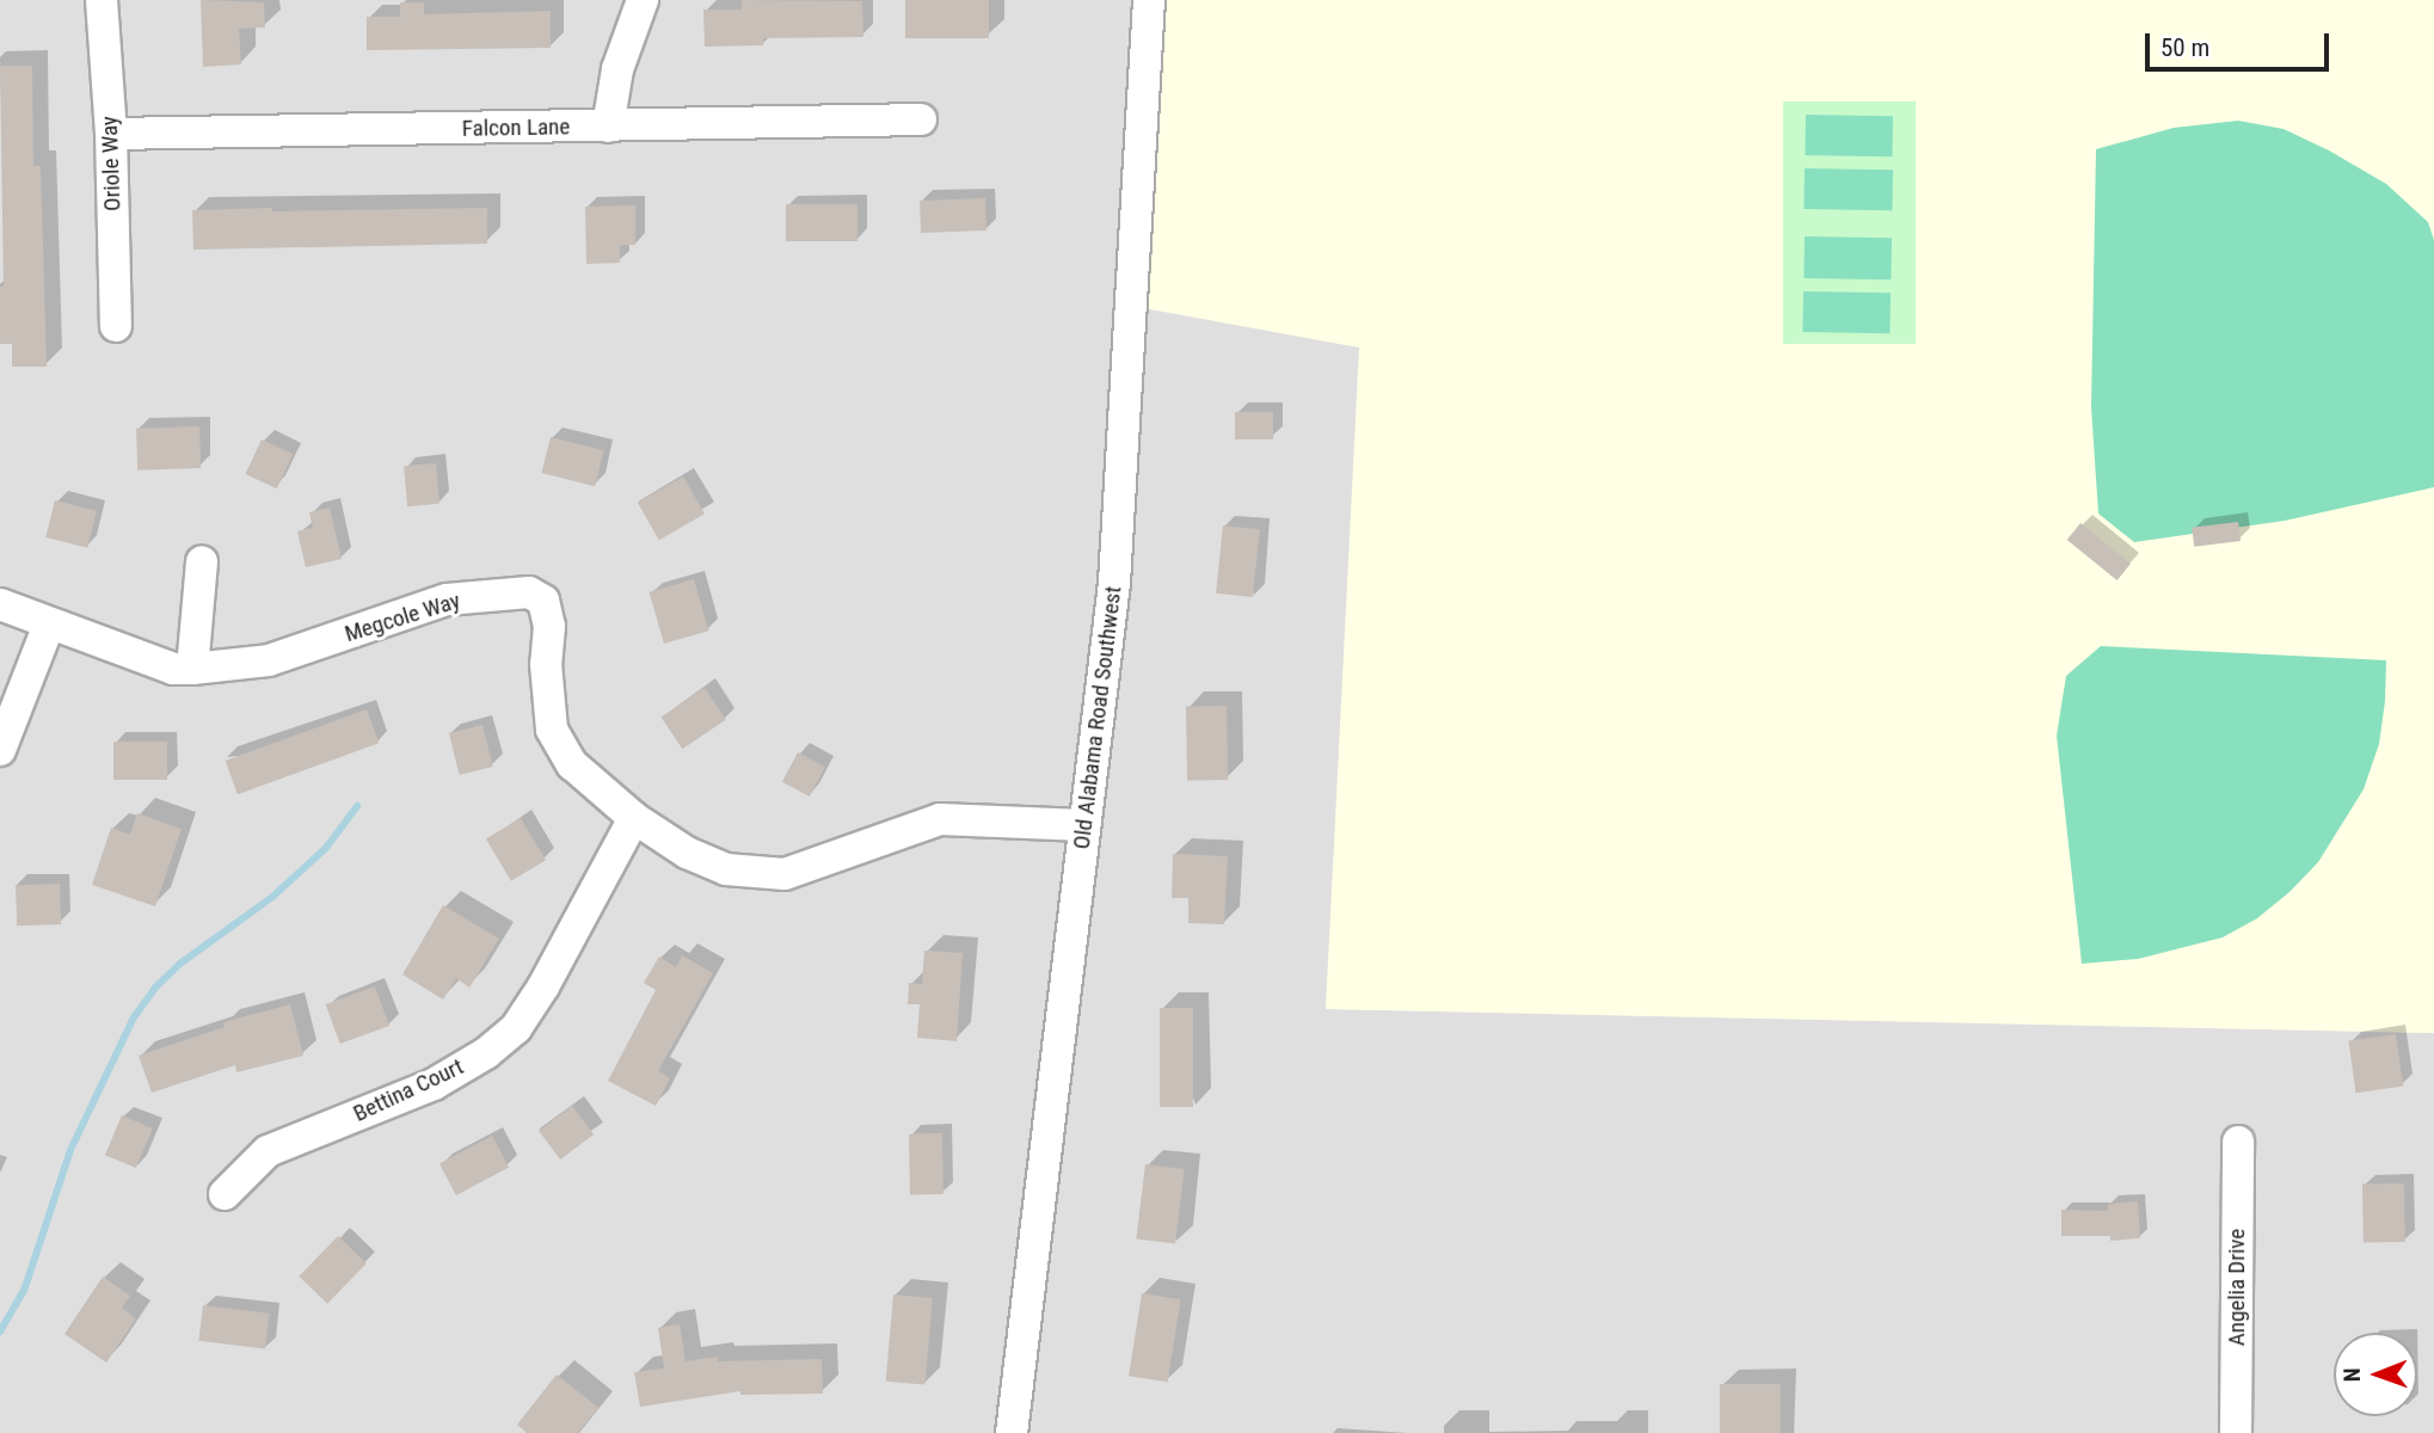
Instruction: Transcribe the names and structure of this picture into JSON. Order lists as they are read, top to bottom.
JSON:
{
  "streets": {
    "street": [
      "Falcon Lane",
      "Oriole Way",
      "Megcole Way",
      "Old Alabama Road Southwest",
      "Bettina Court",
      "Angelia Drive"
    ]
  },
  "crossings": [
    ["Falcon Lane", "Oriole Way"],
    ["Megcole Way", "Old Alabama Road Southwest"],
    ["Megcole Way", "Bettina Court"]
  ],
  "scale_bar": "50 m",
  "north": "left"
}
